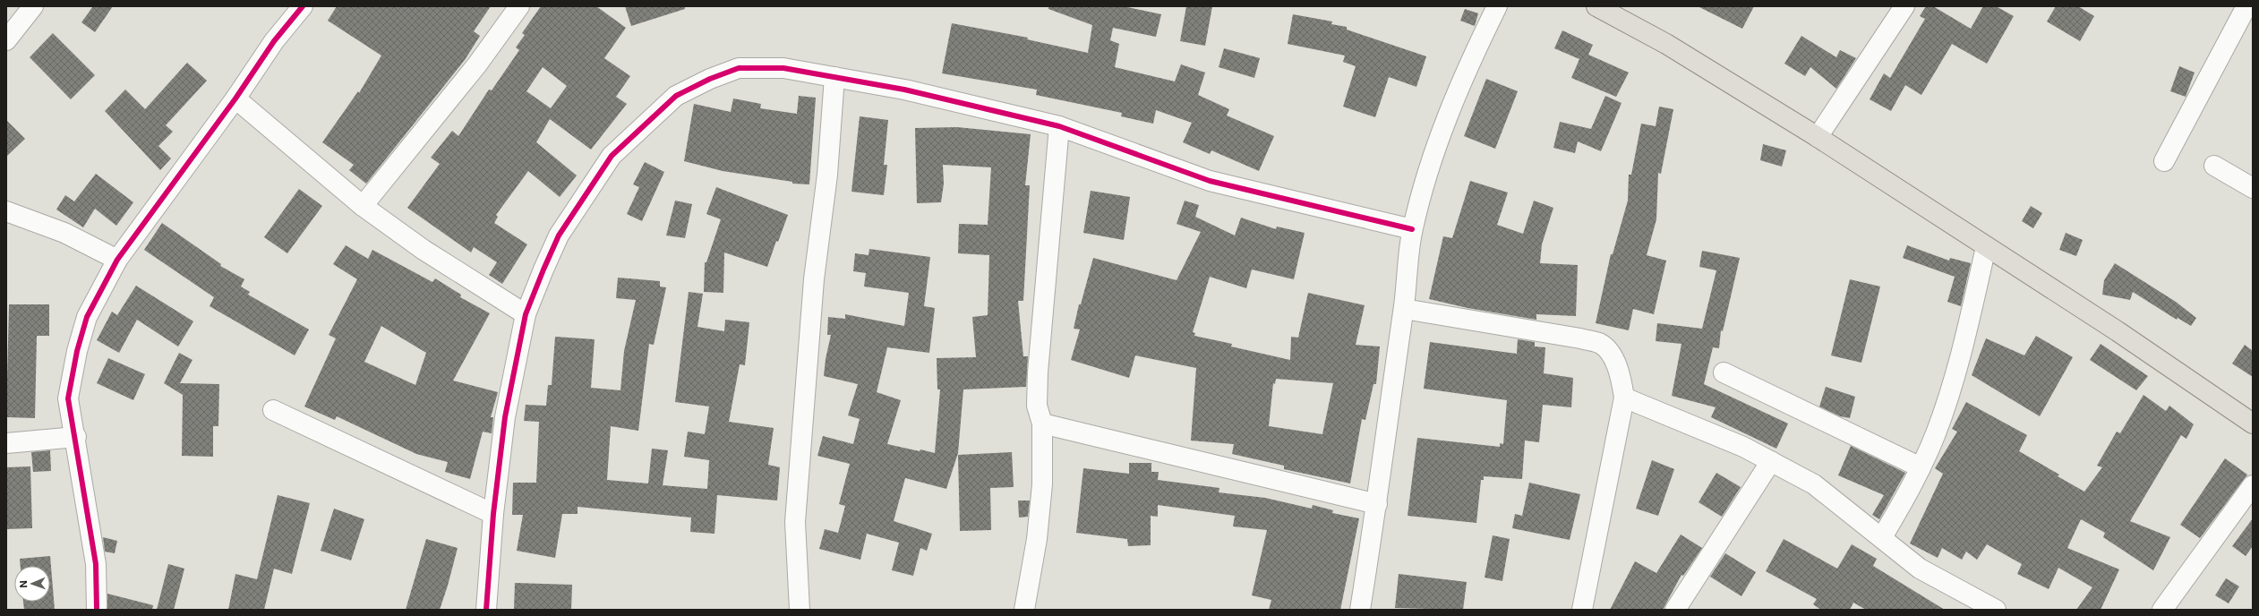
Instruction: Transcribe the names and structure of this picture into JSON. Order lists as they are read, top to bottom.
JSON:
{
  "north": "left"
}
